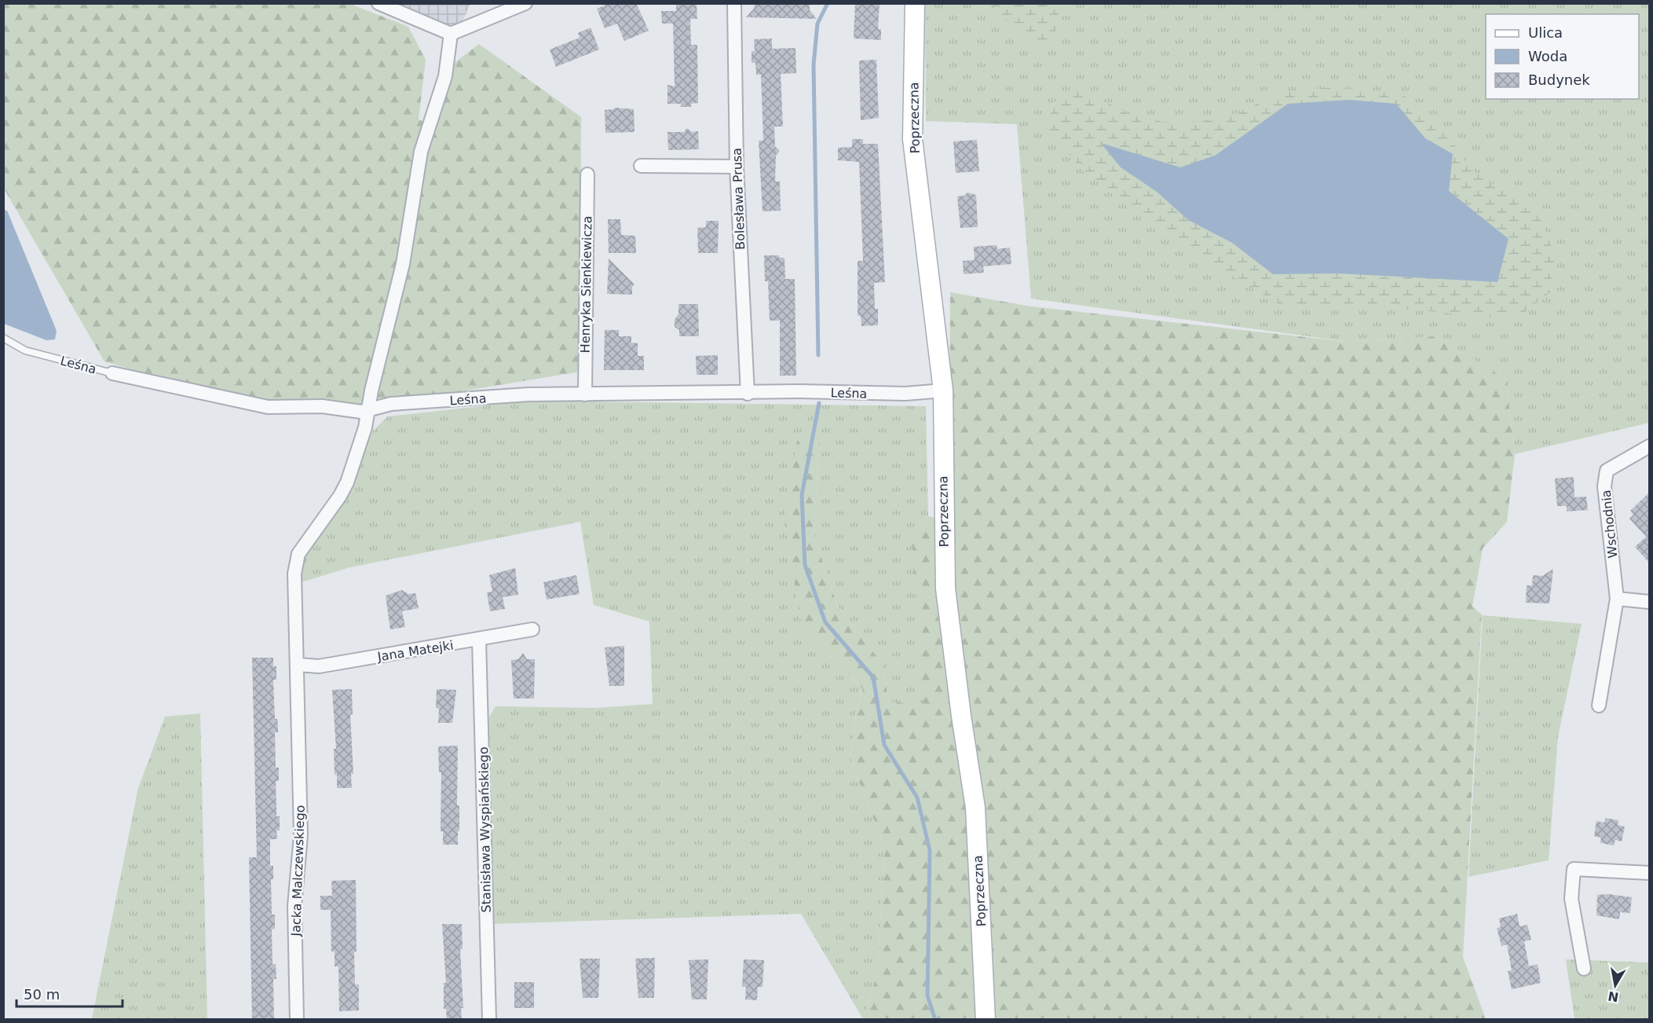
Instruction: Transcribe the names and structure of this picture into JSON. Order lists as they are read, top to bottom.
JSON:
{
  "streets": {
    "street": [
      "Poprzeczna",
      "Bolesława Prusa",
      "Henryka Sienkiewicza",
      "Leśna",
      "Wschodnia",
      "Jana Matejki",
      "Stanisława Wyspiańskiego",
      "Jacka Malczewskiego"
    ]
  },
  "crossings": [
    ["Poprzeczna", "Leśna"],
    ["Bolesława Prusa", "Leśna"],
    ["Henryka Sienkiewicza", "Leśna"],
    ["Leśna", "Jacka Malczewskiego"],
    ["Jana Matejki", "Stanisława Wyspiańskiego"],
    ["Jana Matejki", "Jacka Malczewskiego"]
  ],
  "legend": ["Ulica", "Woda", "Budynek"],
  "scale_bar": "50 m",
  "north": "bottom"
}
